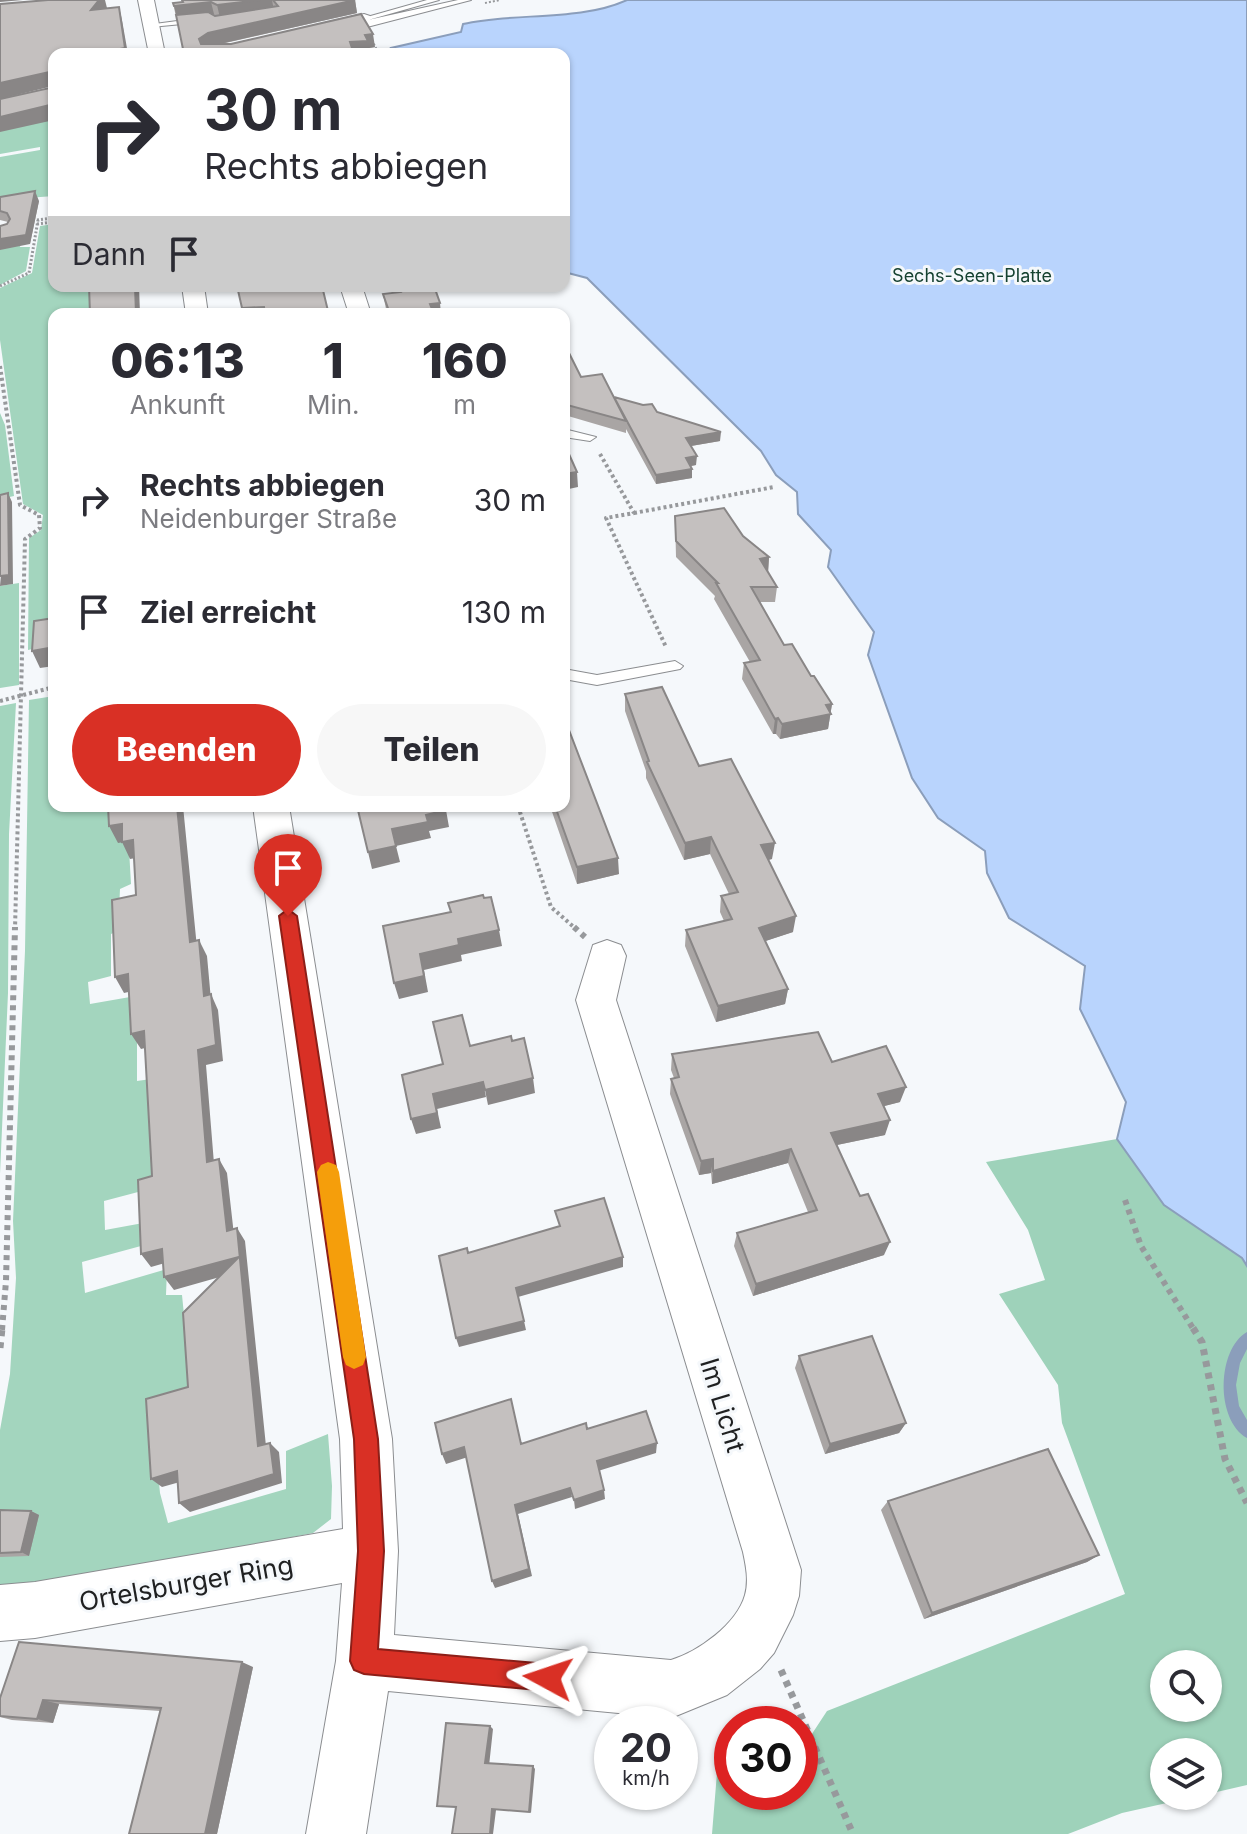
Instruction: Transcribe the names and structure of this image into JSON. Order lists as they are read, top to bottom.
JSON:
{
  "streets": {
    "street": ["Im Licht", "Ortelsburger Ring"]
  },
  "parks": ["Sechs-Seen-Platte"],
  "page": {
    "turn": ["30 m", "Rechts abbiegen"],
    "then": "Dann",
    "eta": [
      "06:13",
      "Ankunft",
      "1",
      "Min.",
      "160",
      "m"
    ],
    "list": [
      {
        "name": "Rechts abbiegen",
        "note": "Neidenburger Straße",
        "value": "30 m"
      },
      {
        "name": "Ziel erreicht",
        "value": "130 m"
      }
    ],
    "buttons": ["Beenden", "Teilen"],
    "speed": "20 km/h",
    "limit": "30"
  }
}
